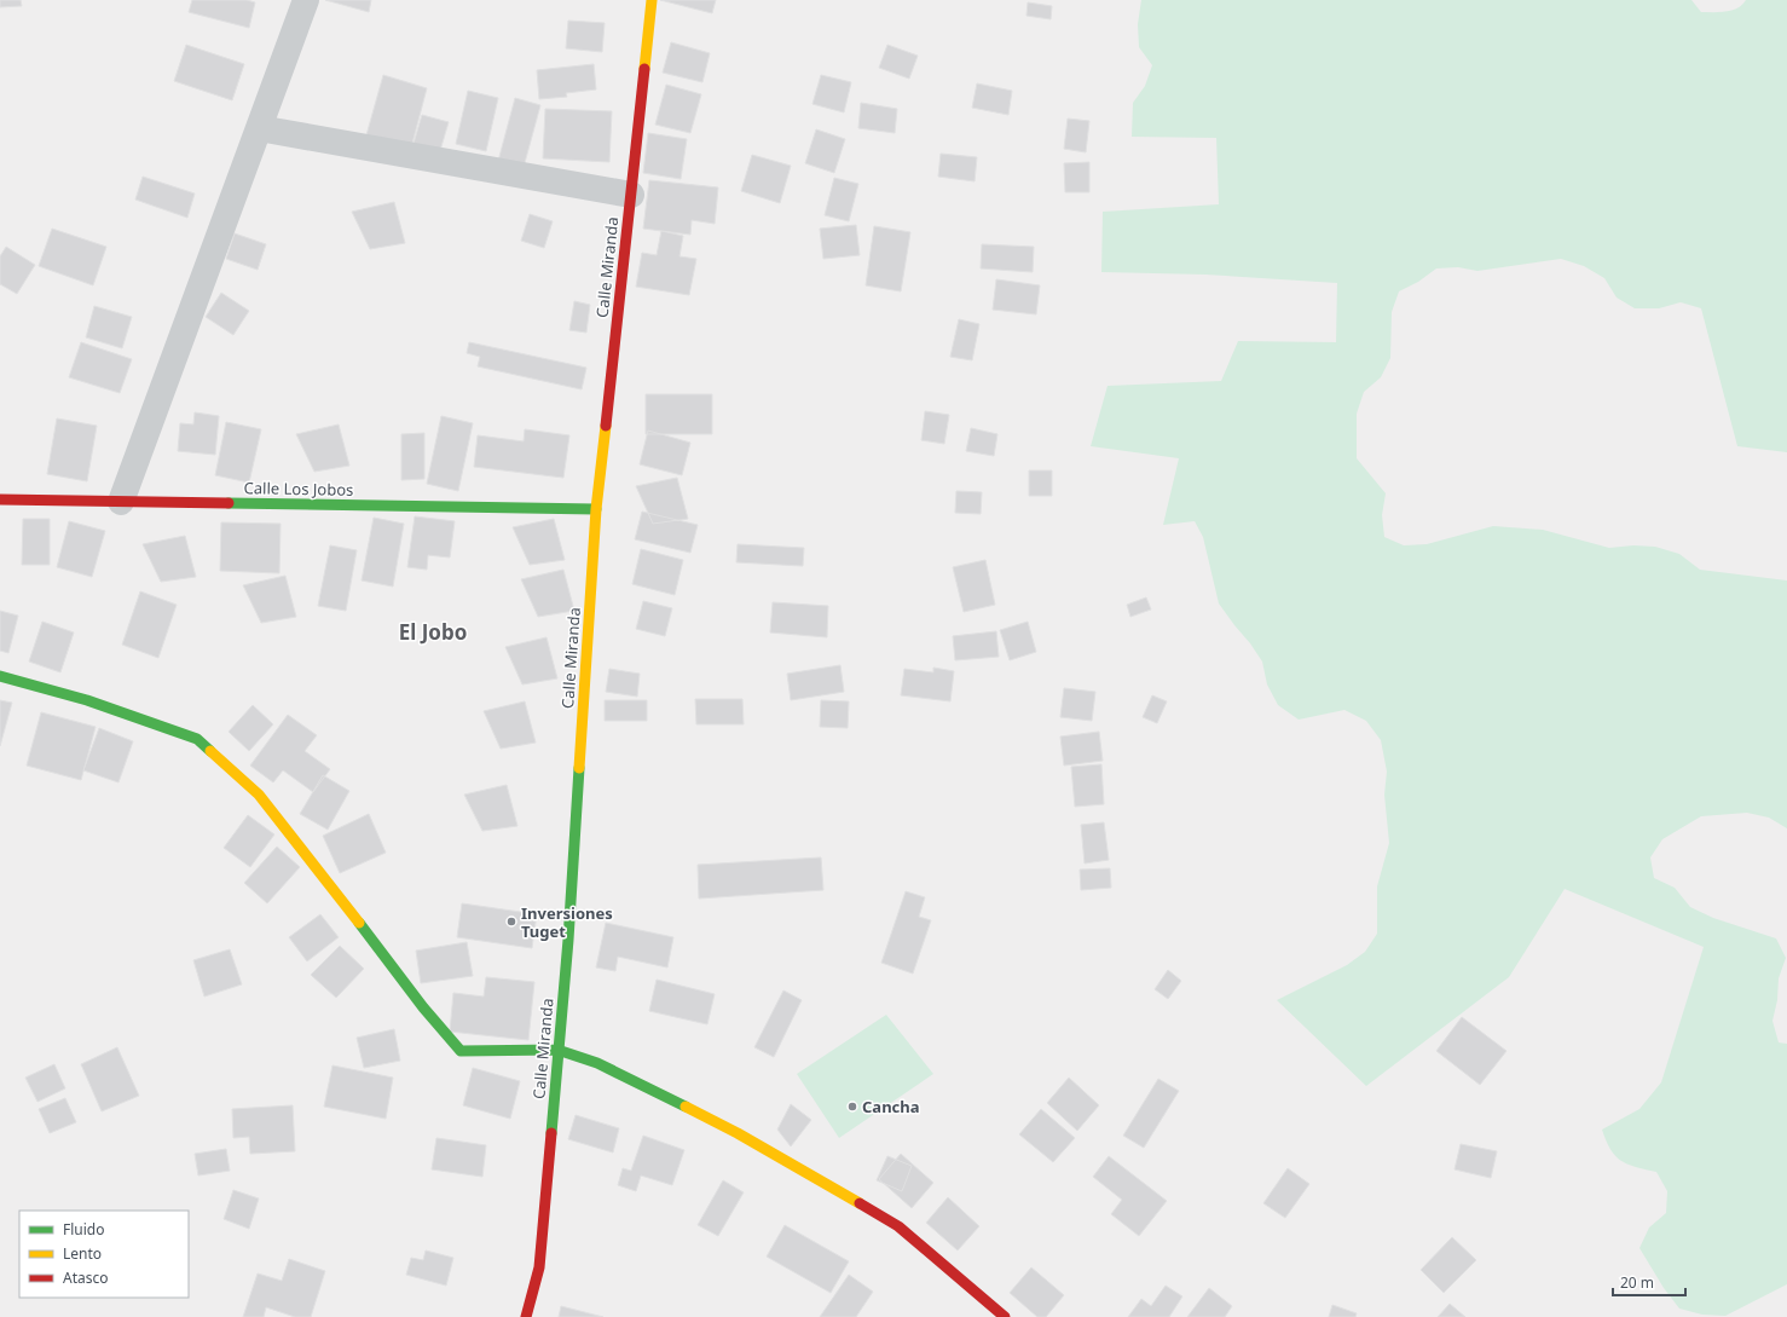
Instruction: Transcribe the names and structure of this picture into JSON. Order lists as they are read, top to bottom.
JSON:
{
  "streets": {
    "street": ["Calle Miranda", "Calle Los Jobos"]
  },
  "crossings": [
    ["Calle Miranda", "Calle Los Jobos"]
  ],
  "districts": ["El Jobo"],
  "places": ["Inversiones Tuget", "Cancha"],
  "legend": ["Fluido", "Lento", "Atasco"],
  "scale_bar": "20 m"
}
